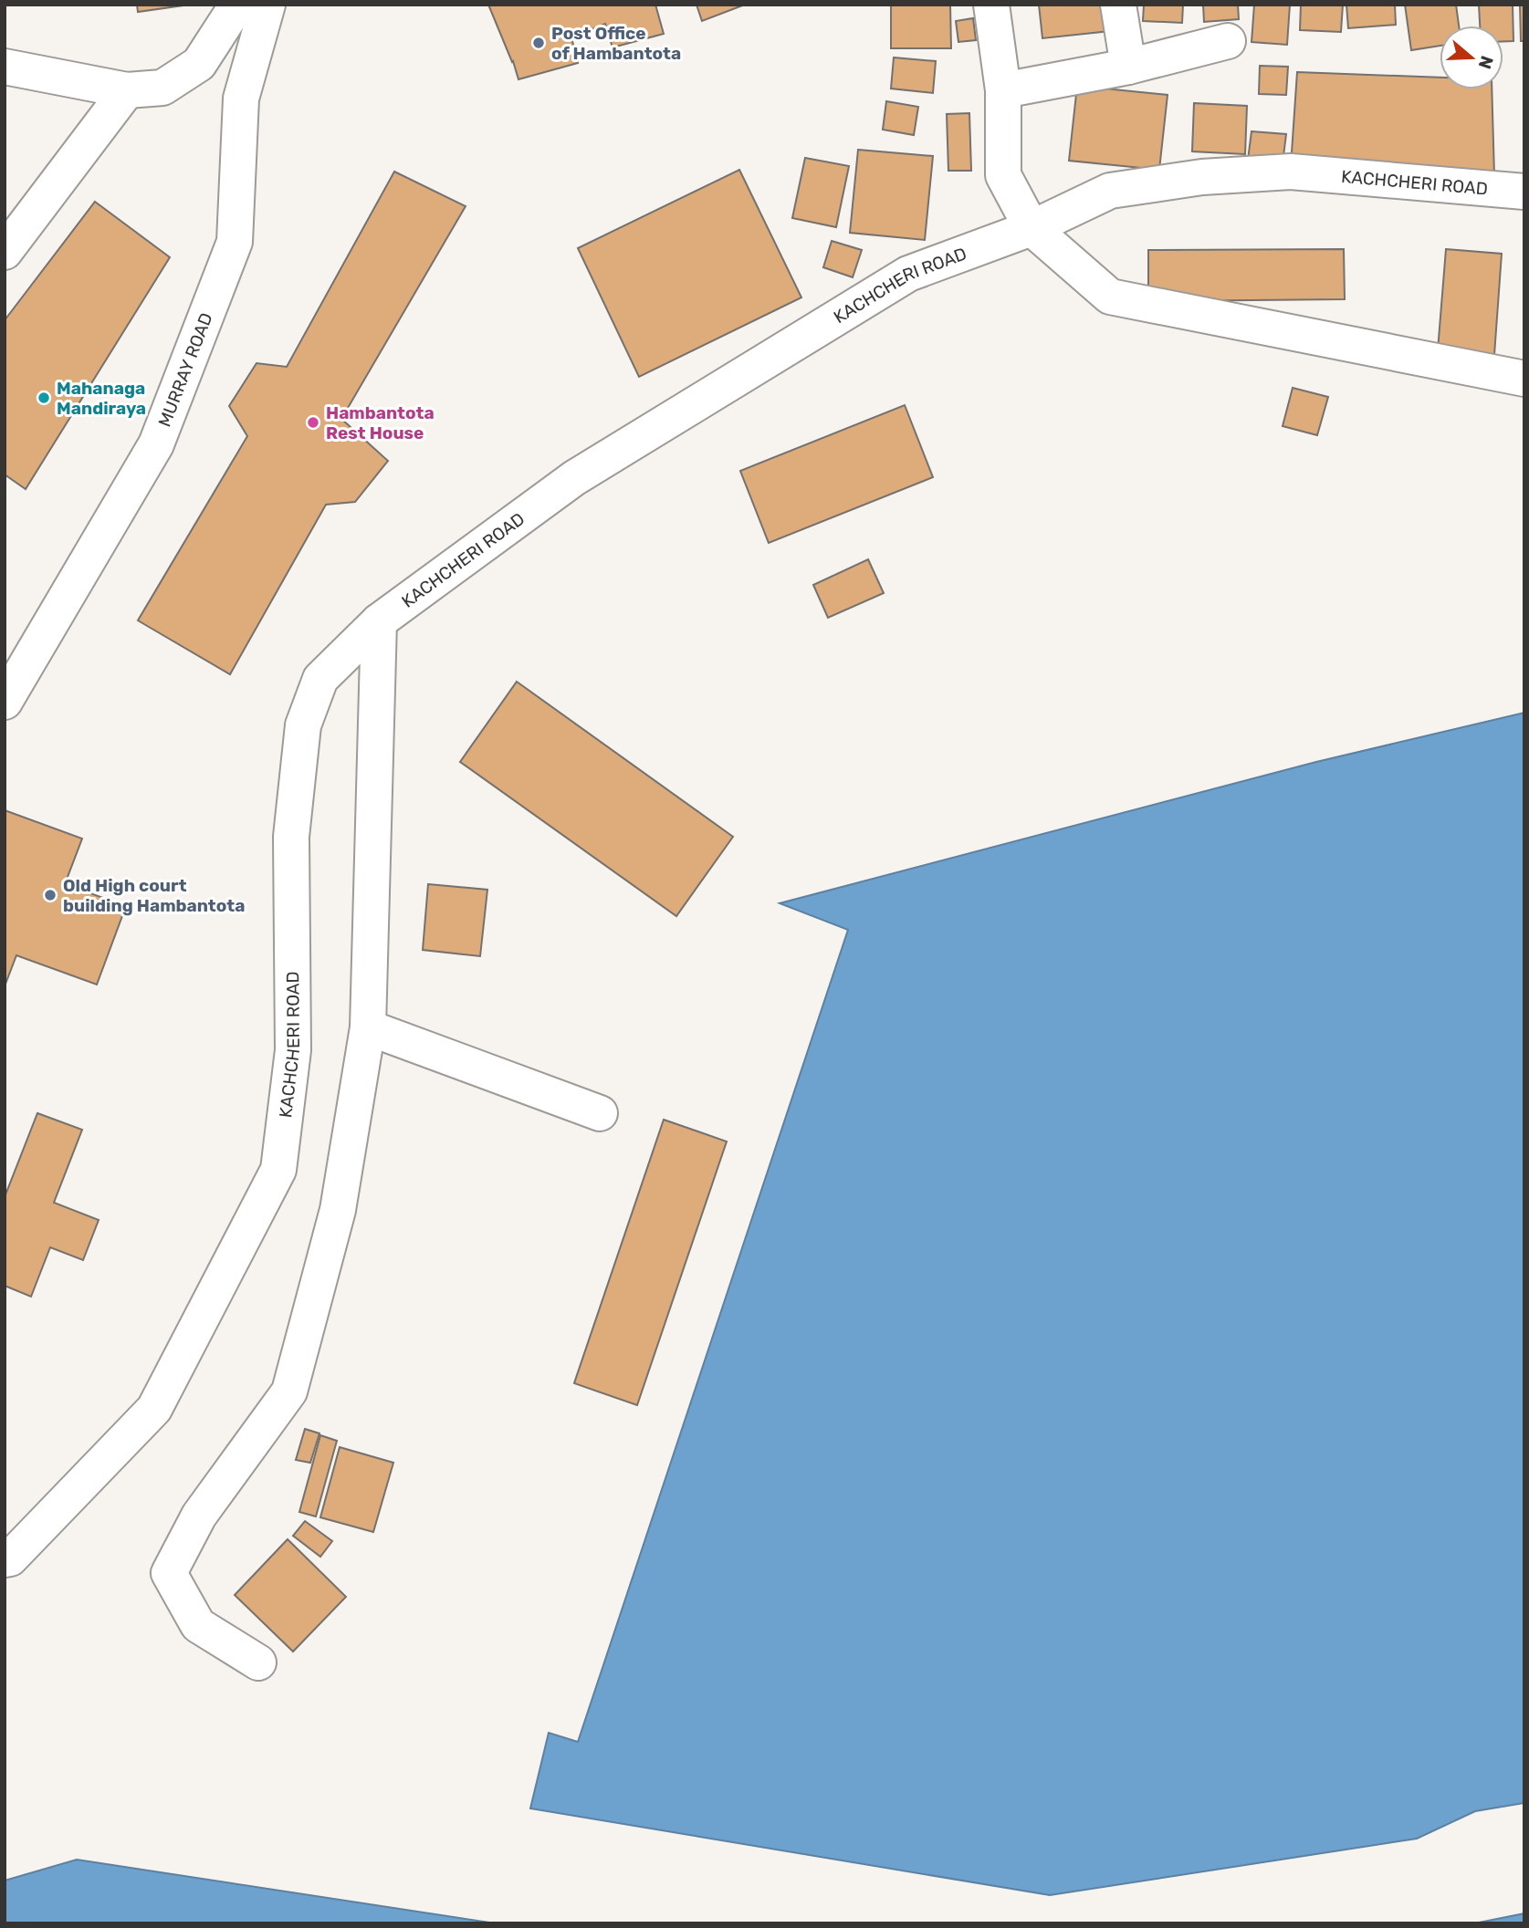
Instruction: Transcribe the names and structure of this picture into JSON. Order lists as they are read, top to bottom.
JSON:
{
  "streets": {
    "street": ["KACHCHERI ROAD", "MURRAY ROAD"]
  },
  "places": [
    "Post Office of Hambantota",
    "Mahanaga Mandiraya",
    "Hambantota Rest House",
    "Old High court building Hambantota"
  ],
  "north": "right"
}
